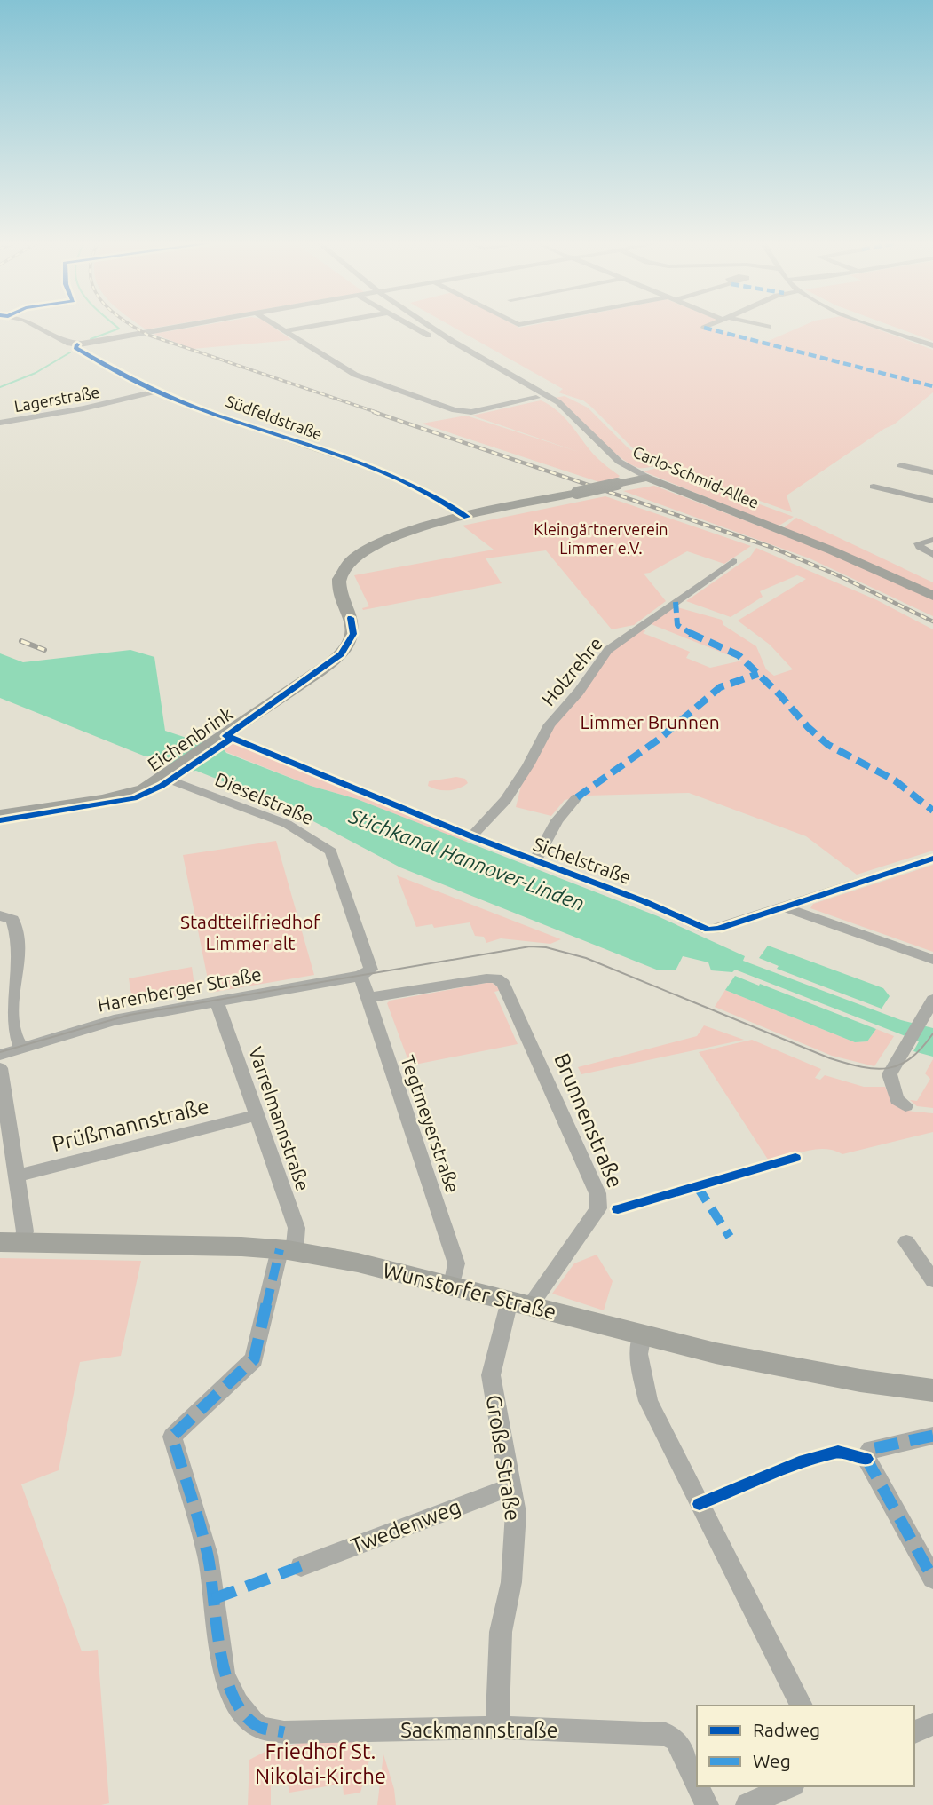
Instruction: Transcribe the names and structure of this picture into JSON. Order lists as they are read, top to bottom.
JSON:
{
  "streets": {
    "main road": ["Carlo-Schmid-Allee", "Eichenbrink", "Wunstorfer Straße"],
    "street": [
      "Lagerstraße",
      "Südfeldstraße",
      "Holzrehre",
      "Dieselstraße",
      "Sichelstraße",
      "Harenberger Straße",
      "Varrelmannstraße",
      "Brunnenstraße",
      "Tegtmeyerstraße",
      "Prüßmannstraße",
      "Große Straße",
      "Twedenweg",
      "Sackmannstraße"
    ]
  },
  "crossings": [
    ["Lagerstraße", "Südfeldstraße"],
    ["Südfeldstraße", "Eichenbrink"],
    ["Carlo-Schmid-Allee", "Eichenbrink"],
    ["Holzrehre", "Sichelstraße"],
    ["Eichenbrink", "Dieselstraße"],
    ["Eichenbrink", "Sichelstraße"],
    ["Dieselstraße", "Harenberger Straße"],
    ["Dieselstraße", "Tegtmeyerstraße"],
    ["Harenberger Straße", "Varrelmannstraße"],
    ["Harenberger Straße", "Tegtmeyerstraße"],
    ["Varrelmannstraße", "Prüßmannstraße"],
    ["Varrelmannstraße", "Wunstorfer Straße"],
    ["Varrelmannstraße", "Sackmannstraße"],
    ["Brunnenstraße", "Tegtmeyerstraße"],
    ["Brunnenstraße", "Wunstorfer Straße"],
    ["Brunnenstraße", "Große Straße"],
    ["Tegtmeyerstraße", "Wunstorfer Straße"],
    ["Wunstorfer Straße", "Große Straße"],
    ["Wunstorfer Straße", "Sackmannstraße"],
    ["Große Straße", "Twedenweg"],
    ["Große Straße", "Sackmannstraße"]
  ],
  "water": ["Stichkanal Hannover-Linden"],
  "parks": [
    "Kleingärtnerverein Limmer e.V.",
    "Limmer Brunnen",
    "Stadtteilfriedhof Limmer alt",
    "Friedhof St. Nikolai-Kirche"
  ],
  "legend": ["Radweg", "Weg"]
}
